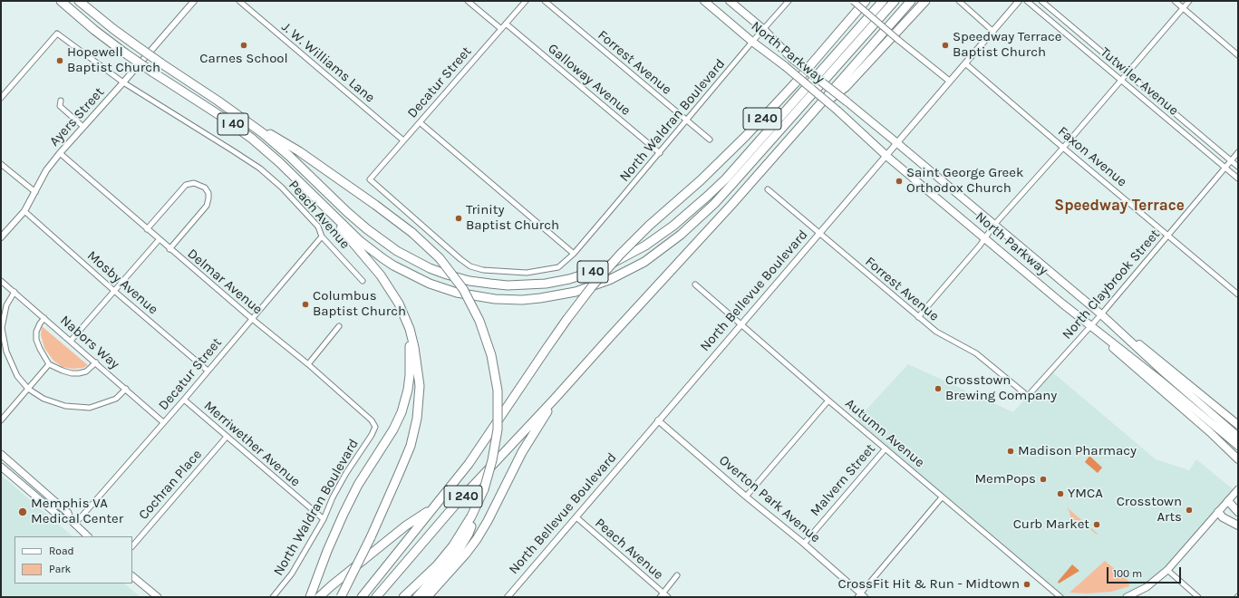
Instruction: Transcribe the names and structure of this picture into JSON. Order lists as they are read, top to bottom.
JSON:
{
  "streets": {
    "highway": ["I 240", "I 40"],
    "main road": ["North Parkway"],
    "street": [
      "J. W. Williams Lane",
      "Forrest Avenue",
      "Galloway Avenue",
      "Tutwiler Avenue",
      "Decatur Street",
      "Ayers Street",
      "North Waldran Boulevard",
      "Faxon Avenue",
      "Peach Avenue",
      "Delmar Avenue",
      "Mosby Avenue",
      "North Claybrook Street",
      "North Bellevue Boulevard",
      "Nabors Way",
      "Autumn Avenue",
      "Merriwether Avenue",
      "Malvern Street",
      "Cochran Place",
      "Overton Park Avenue"
    ]
  },
  "crossings": [
    ["North Parkway", "North Waldran Boulevard"],
    ["North Parkway", "North Claybrook Street"],
    ["North Parkway", "North Bellevue Boulevard"],
    ["J. W. Williams Lane", "Decatur Street"],
    ["Forrest Avenue", "North Waldran Boulevard"],
    ["Forrest Avenue", "North Claybrook Street"],
    ["Forrest Avenue", "North Bellevue Boulevard"],
    ["Galloway Avenue", "Decatur Street"],
    ["Galloway Avenue", "North Waldran Boulevard"],
    ["Tutwiler Avenue", "North Claybrook Street"],
    ["Decatur Street", "North Waldran Boulevard"],
    ["Decatur Street", "Peach Avenue"],
    ["Decatur Street", "Delmar Avenue"],
    ["Decatur Street", "Mosby Avenue"],
    ["Decatur Street", "Nabors Way"],
    ["Decatur Street", "Merriwether Avenue"],
    ["Ayers Street", "Peach Avenue"],
    ["Ayers Street", "Delmar Avenue"],
    ["Ayers Street", "Mosby Avenue"],
    ["North Waldran Boulevard", "Delmar Avenue"],
    ["North Waldran Boulevard", "Merriwether Avenue"],
    ["Faxon Avenue", "North Claybrook Street"],
    ["Faxon Avenue", "North Bellevue Boulevard"],
    ["Peach Avenue", "North Bellevue Boulevard"],
    ["North Bellevue Boulevard", "Autumn Avenue"],
    ["North Bellevue Boulevard", "Overton Park Avenue"],
    ["Autumn Avenue", "Malvern Street"],
    ["Merriwether Avenue", "Cochran Place"],
    ["Malvern Street", "Overton Park Avenue"]
  ],
  "districts": ["Speedway Terrace"],
  "places": [
    "Carnes School",
    "Speedway Terrace Baptist Church",
    "Hopewell Baptist Church",
    "Saint George Greek Orthodox Church",
    "Trinity Baptist Church",
    "Columbus Baptist Church",
    "Crosstown Brewing Company",
    "Madison Pharmacy",
    "MemPops",
    "YMCA",
    "Crosstown Arts",
    "Memphis VA Medical Center",
    "Curb Market",
    "CrossFit Hit & Run - Midtown"
  ],
  "legend": ["Road", "Park"],
  "scale_bar": "100 m"
}
